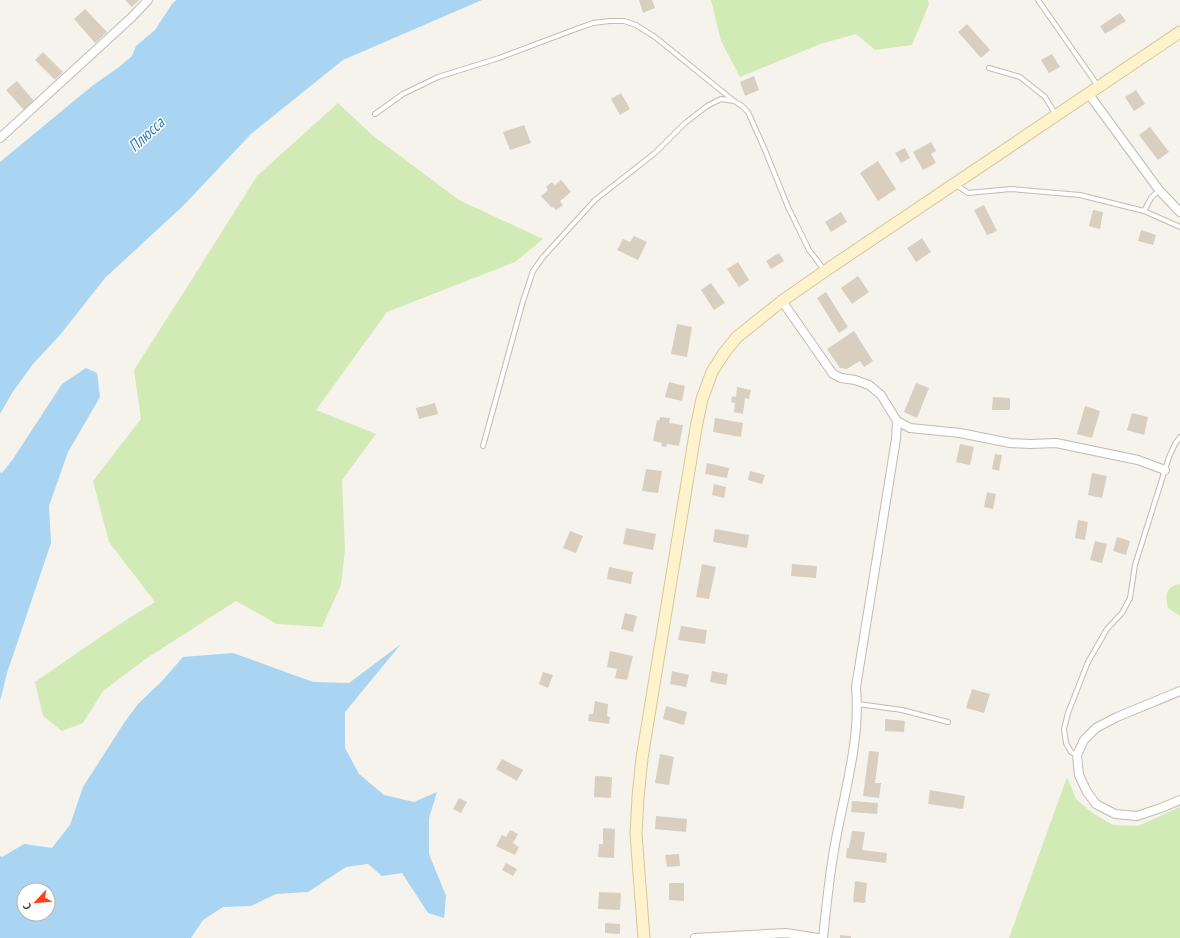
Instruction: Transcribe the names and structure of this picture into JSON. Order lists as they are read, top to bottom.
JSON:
{
  "water": ["Плюсса"],
  "north": "bottom left"
}
